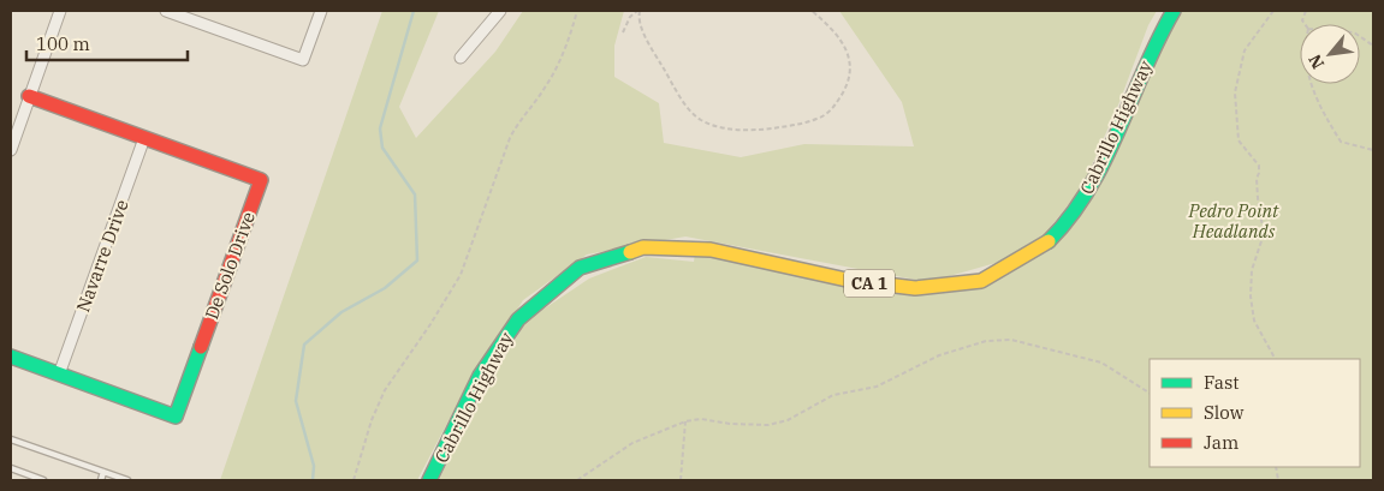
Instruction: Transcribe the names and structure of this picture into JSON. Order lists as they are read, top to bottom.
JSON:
{
  "streets": {
    "main road": ["Cabrillo Highway", "De Solo Drive", "CA 1"],
    "street": ["Navarre Drive"]
  },
  "crossings": [
    ["Navarre Drive", "De Solo Drive"]
  ],
  "parks": ["Pedro Point Headlands"],
  "legend": ["Fast", "Slow", "Jam"],
  "scale_bar": "100 m",
  "north": "bottom left"
}
